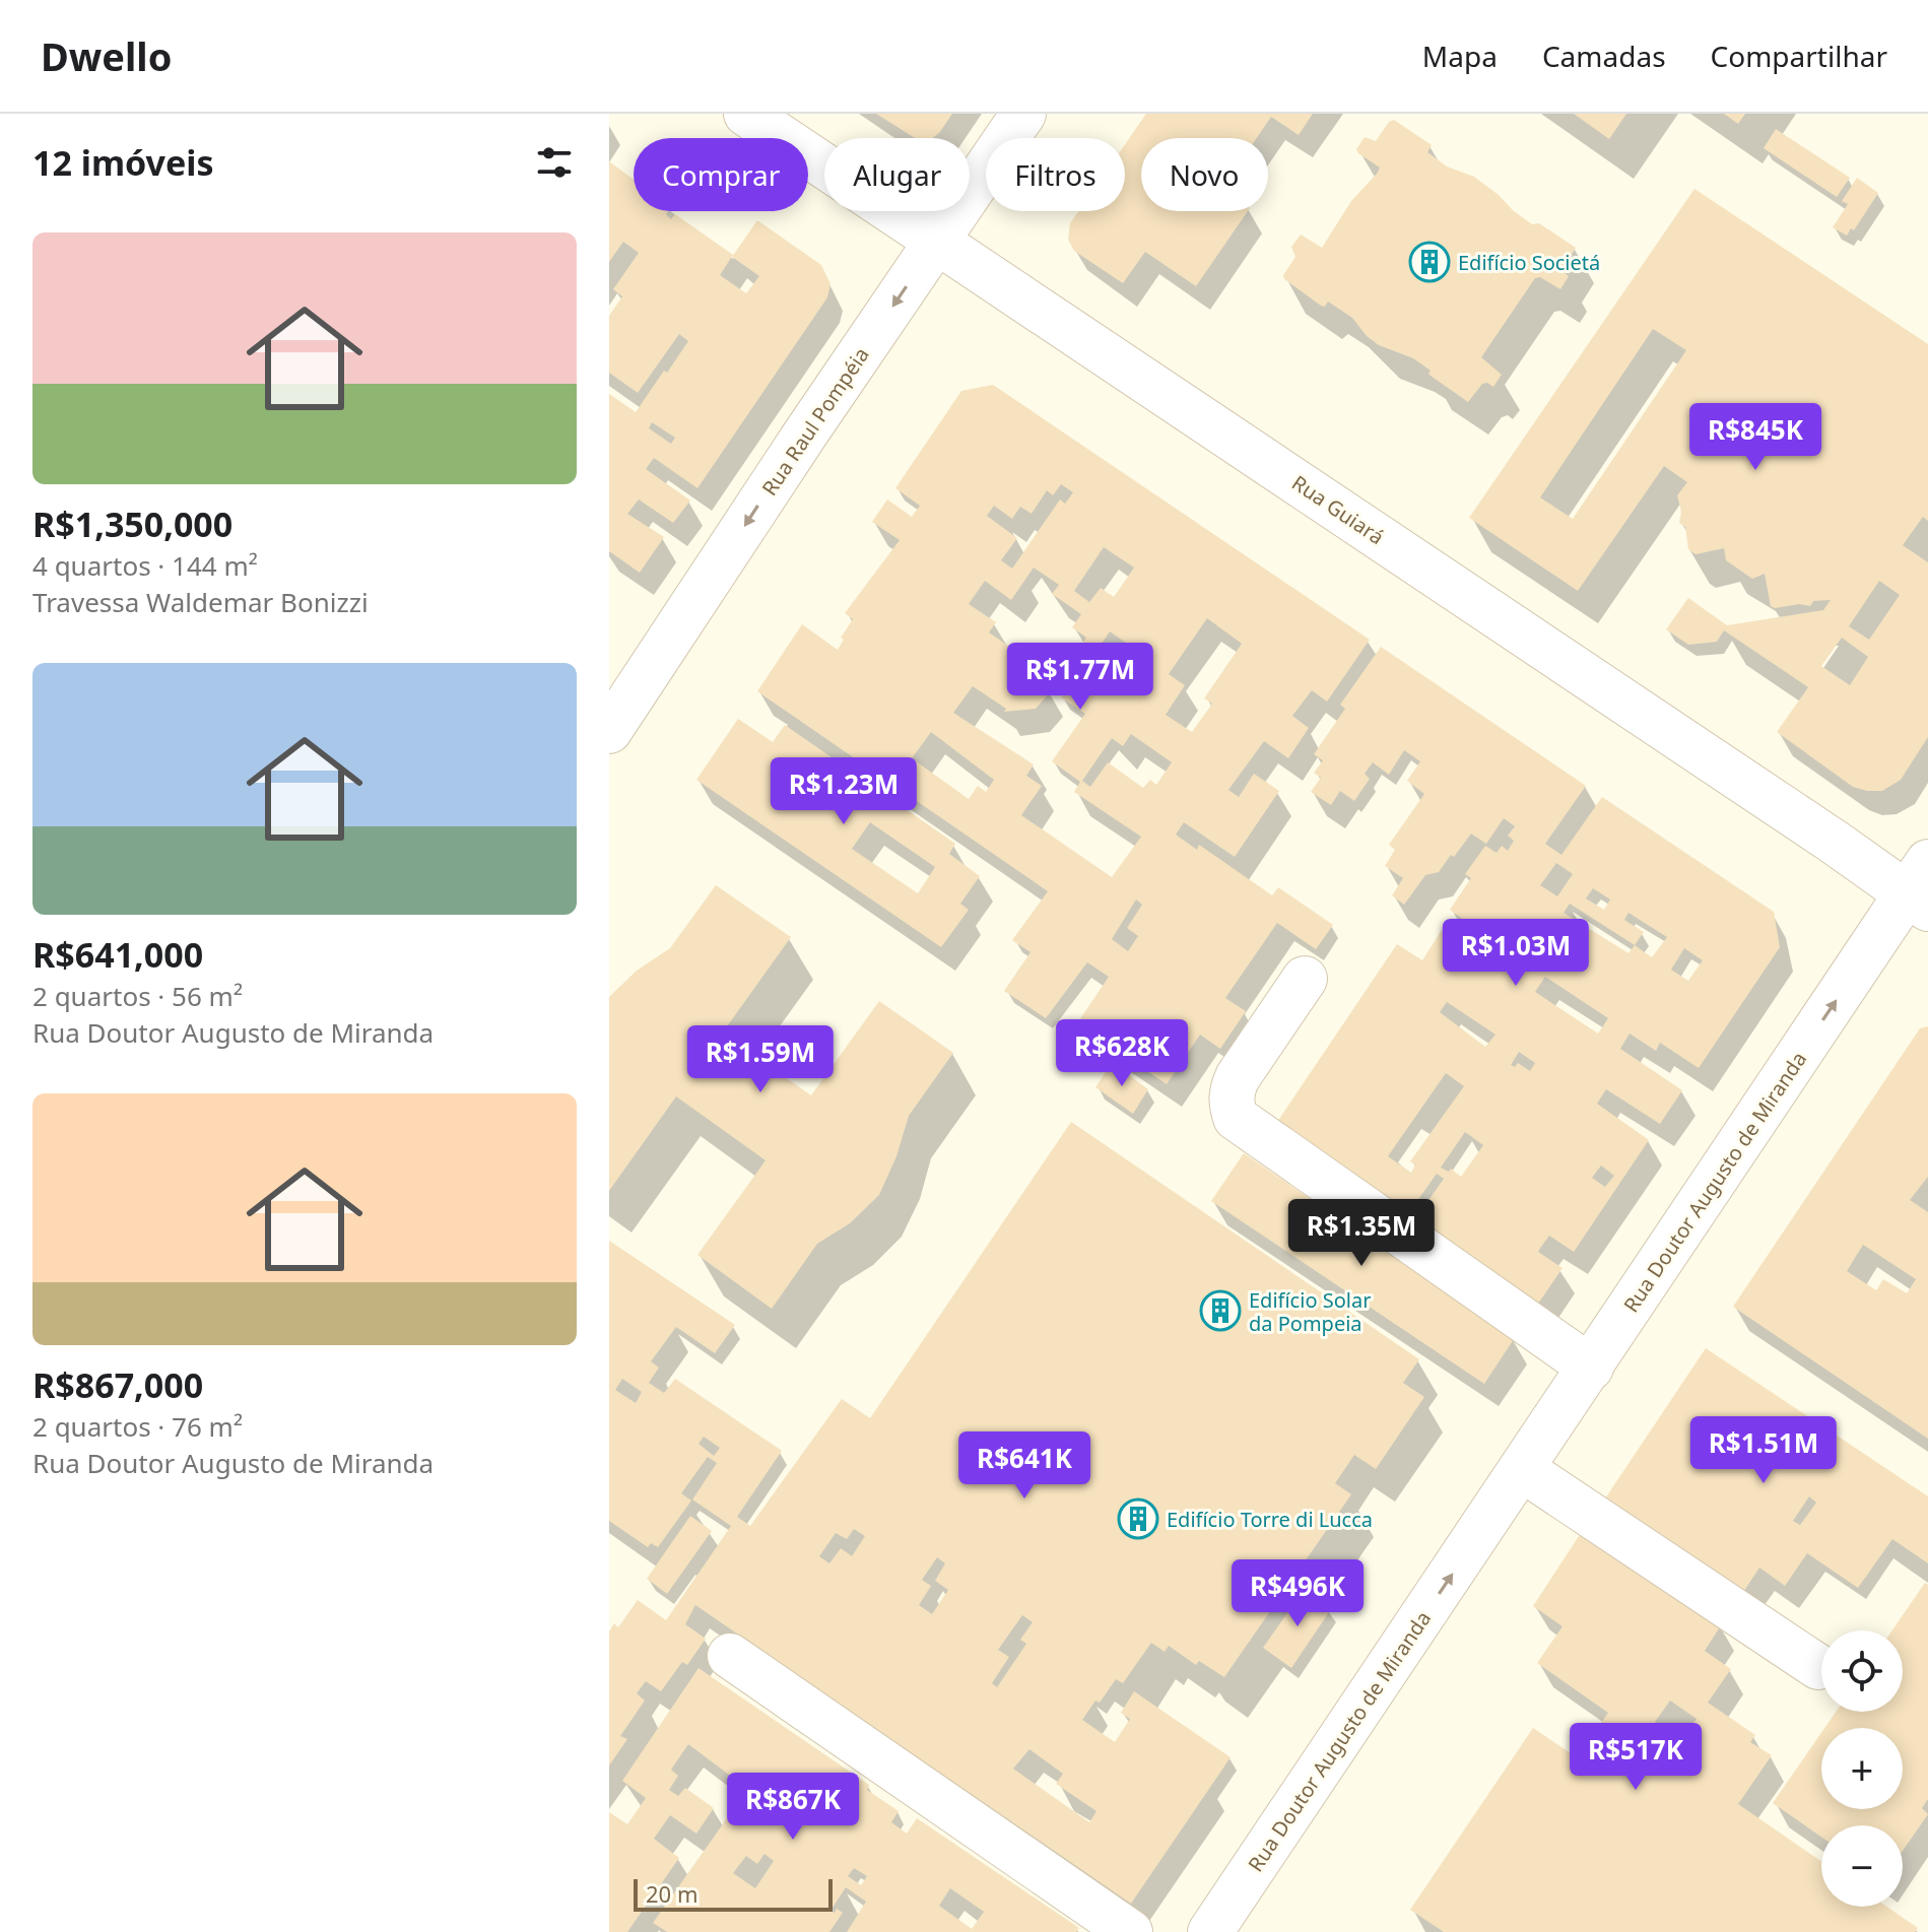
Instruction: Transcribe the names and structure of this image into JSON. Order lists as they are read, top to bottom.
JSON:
{
  "streets": {
    "street": ["Rua Raul Pompéia", "Rua Guiará", "Rua Doutor Augusto de Miranda"]
  },
  "crossings": [
    ["Rua Raul Pompéia", "Rua Guiará"],
    ["Rua Guiará", "Rua Doutor Augusto de Miranda"]
  ],
  "one_way": ["Rua Raul Pompéia", "Rua Doutor Augusto de Miranda"],
  "places": {
    "building": ["Edifício Societá", "Edifício Solar da Pompeia", "Edifício Torre di Lucca"]
  },
  "scale_bar": "20 m",
  "page": {
    "header": "Dwello",
    "nav": ["Mapa", "Camadas", "Compartilhar"],
    "heading": "12 imóveis",
    "chip": [
      "Comprar",
      "Alugar",
      "Filtros",
      "Novo"
    ],
    "list": [
      {
        "name": "R$1,350,000",
        "note": "4 quartos · 144 m² · Travessa Waldemar Bonizzi"
      },
      {
        "name": "R$641,000",
        "note": "2 quartos · 56 m² · Rua Doutor Augusto de Miranda"
      },
      {
        "name": "R$867,000",
        "note": "2 quartos · 76 m² · Rua Doutor Augusto de Miranda"
      }
    ],
    "price": [
      "R$845K",
      "R$1.77M",
      "R$1.23M",
      "R$1.03M",
      "R$628K",
      "R$1.59M",
      "R$1.35M",
      "R$1.51M",
      "R$641K",
      "R$496K",
      "R$517K",
      "R$867K"
    ],
    "map_buttons": ["+", "−"],
    "scale": "20 m"
  }
}
